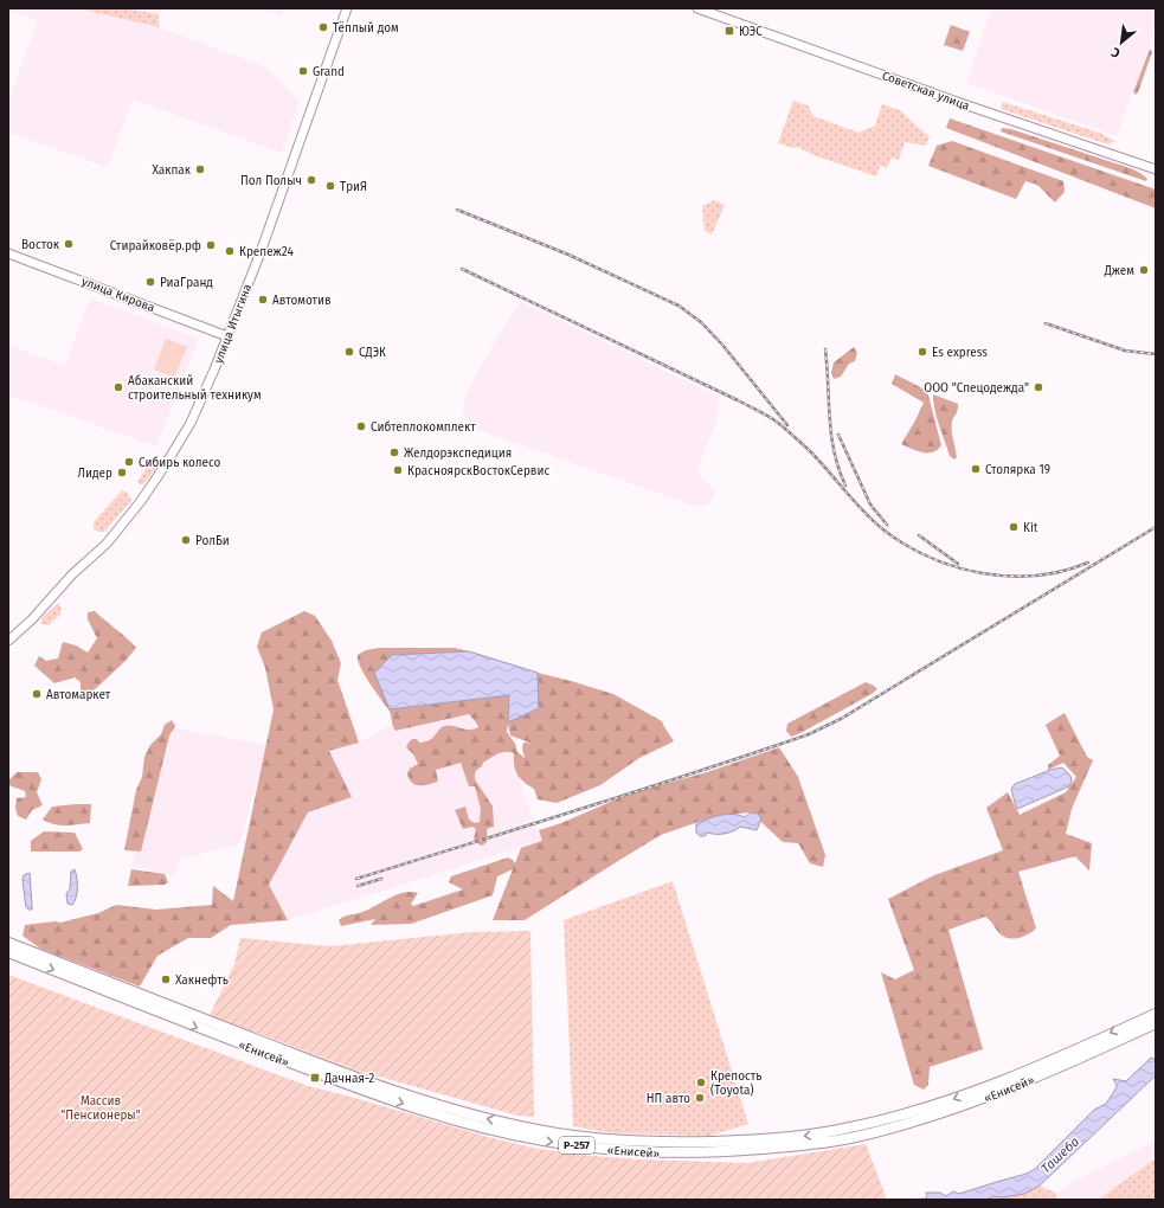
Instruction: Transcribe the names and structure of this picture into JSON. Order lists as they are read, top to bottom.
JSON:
{
  "streets": {
    "highway": ["«Енисей»", "Р-257"],
    "main road": ["Советская улица", "улица Кирова", "улица Итыгина"]
  },
  "crossings": [
    ["улица Кирова", "улица Итыгина"]
  ],
  "water": ["Ташеба"],
  "parks": ["Массив \"Пенсионеры\""],
  "places": {
    "other": [
      "Тёплый дом",
      "Grand",
      "Хакпак",
      "Пол Полыч",
      "ТриЯ",
      "Восток",
      "Стирайковёр.рф",
      "Крепеж24",
      "Джем",
      "РиаГранд",
      "Автомотив",
      "СДЭК",
      "Es express",
      "Абаканский строительный техникум",
      "ООО \"Спецодежда\"",
      "Сибтеплокомплект",
      "Желдорэкспедиция",
      "Сибирь колесо",
      "Столярка 19",
      "КрасноярскВостокСервис",
      "Лидер",
      "Kit",
      "РолБи",
      "Автомаркет",
      "Хакнефть",
      "Крепость (Toyota)",
      "НП авто"
    ],
    "transit": ["ЮЭС", "Дачная-2"]
  },
  "north": "bottom left"
}
